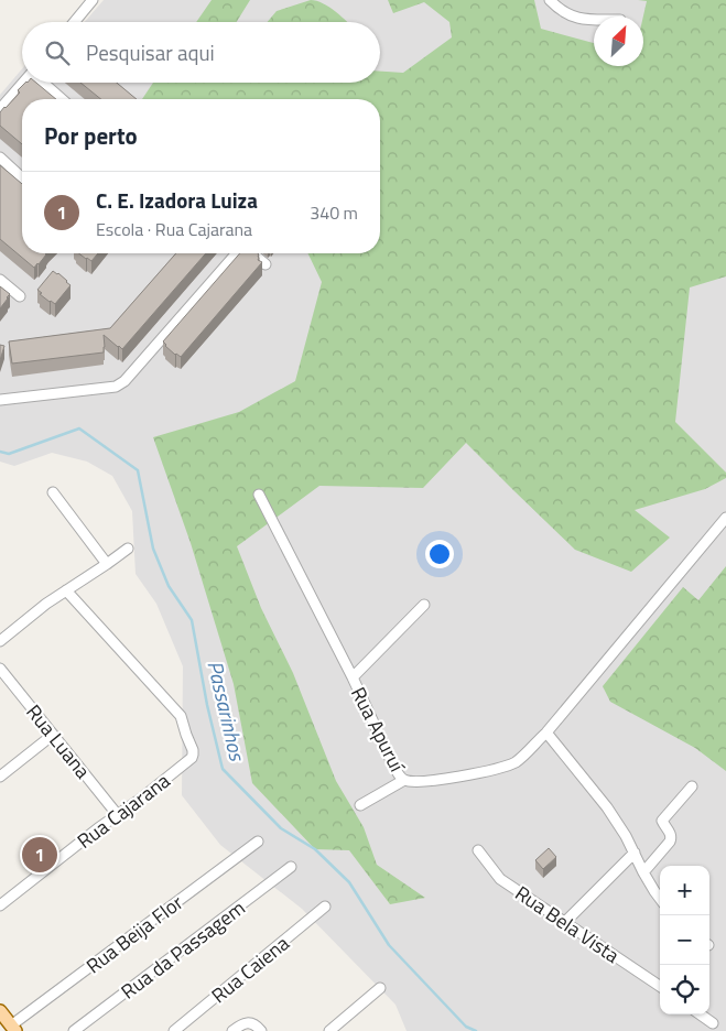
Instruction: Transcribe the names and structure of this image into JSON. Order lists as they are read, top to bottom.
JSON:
{
  "streets": {
    "street": [
      "Rua Apuruí",
      "Rua Luana",
      "Rua Cajarana",
      "Rua Bela Vista",
      "Rua Beija Flor",
      "Rua da Passagem",
      "Rua Caiena"
    ]
  },
  "crossings": [
    ["Rua Luana", "Rua Cajarana"]
  ],
  "water": ["Passarinhos"],
  "north": "top right",
  "page": {
    "search": "Pesquisar aqui",
    "heading": "Por perto",
    "list": [
      {
        "mark": "1",
        "name": "C. E. Izadora Luiza",
        "note": "Escola · Rua Cajarana",
        "value": "340 m"
      }
    ],
    "pins": "1",
    "map_buttons": ["+", "−"]
  }
}
